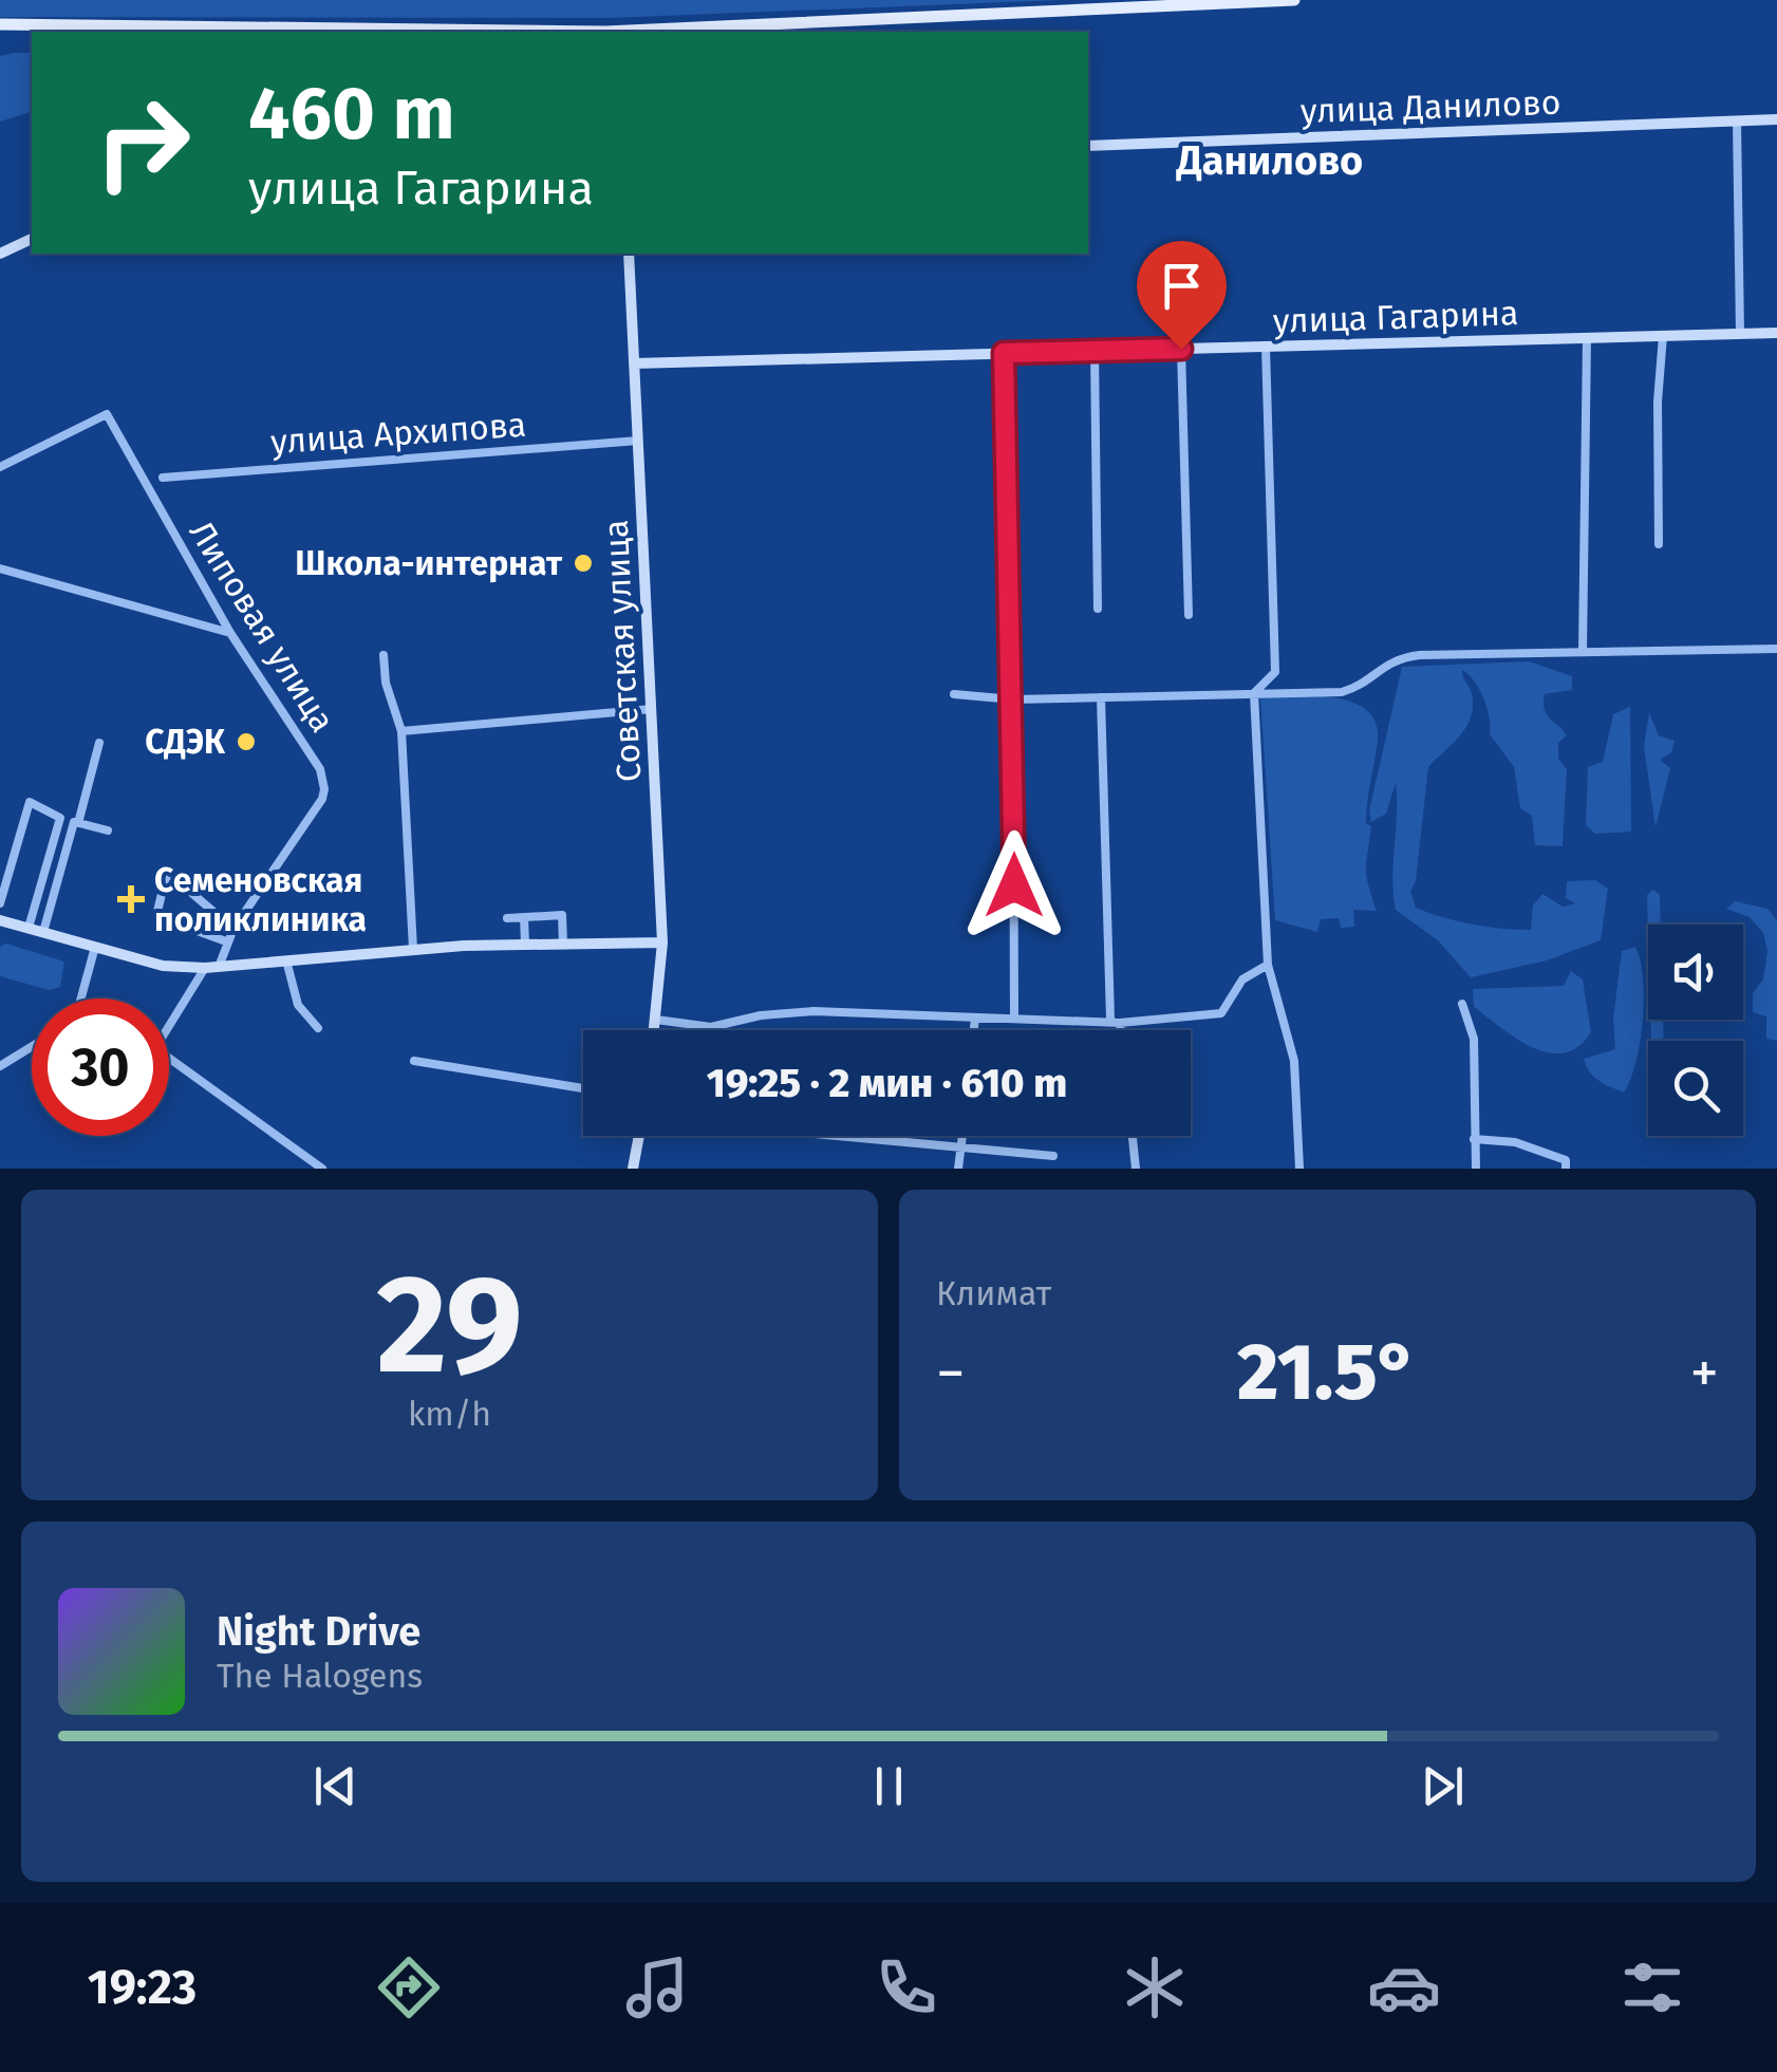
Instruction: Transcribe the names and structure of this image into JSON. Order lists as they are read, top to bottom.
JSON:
{
  "streets": {
    "street": [
      "улица Данилово",
      "улица Гагарина",
      "улица Архипова",
      "Липовая улица",
      "Советская улица"
    ]
  },
  "crossings": [
    ["улица Гагарина", "Советская улица"],
    ["улица Архипова", "Советская улица"]
  ],
  "districts": ["Данилово"],
  "places": {
    "other": ["Школа-интернат", "СДЭК"],
    "health": ["Семеновская поликлиника"]
  },
  "page": {
    "turn": ["460 m", "улица Гагарина"],
    "limit": "30",
    "trip": "19:25 · 2 мин · 610 m",
    "tile": [
      ["29", "km/h"],
      "Климат"
    ],
    "heat": ["−", "21.5°", "+"],
    "song": ["Night Drive", "The Halogens"],
    "tabs": "19:23"
  }
}
